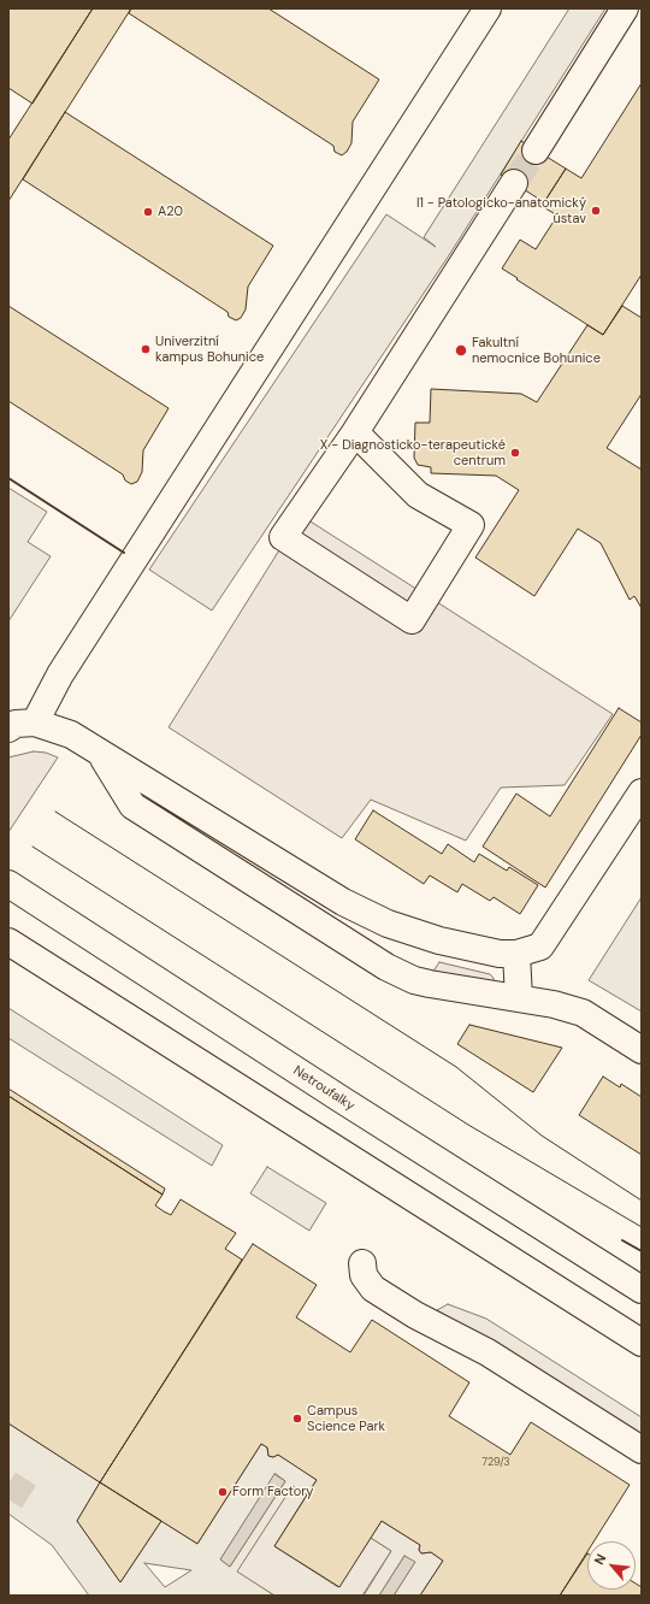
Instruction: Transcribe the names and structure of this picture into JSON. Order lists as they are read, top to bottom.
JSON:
{
  "streets": {
    "street": ["Netroufalky"]
  },
  "places": [
    "I1 - Patologicko-anatomický ústav",
    "A20",
    "Univerzitní kampus Bohunice",
    "Fakultní nemocnice Bohunice",
    "X - Diagnosticko-terapeutické centrum",
    "Campus Science Park",
    "Form Factory"
  ],
  "house_numbers": ["729/3"],
  "north": "top left"
}
